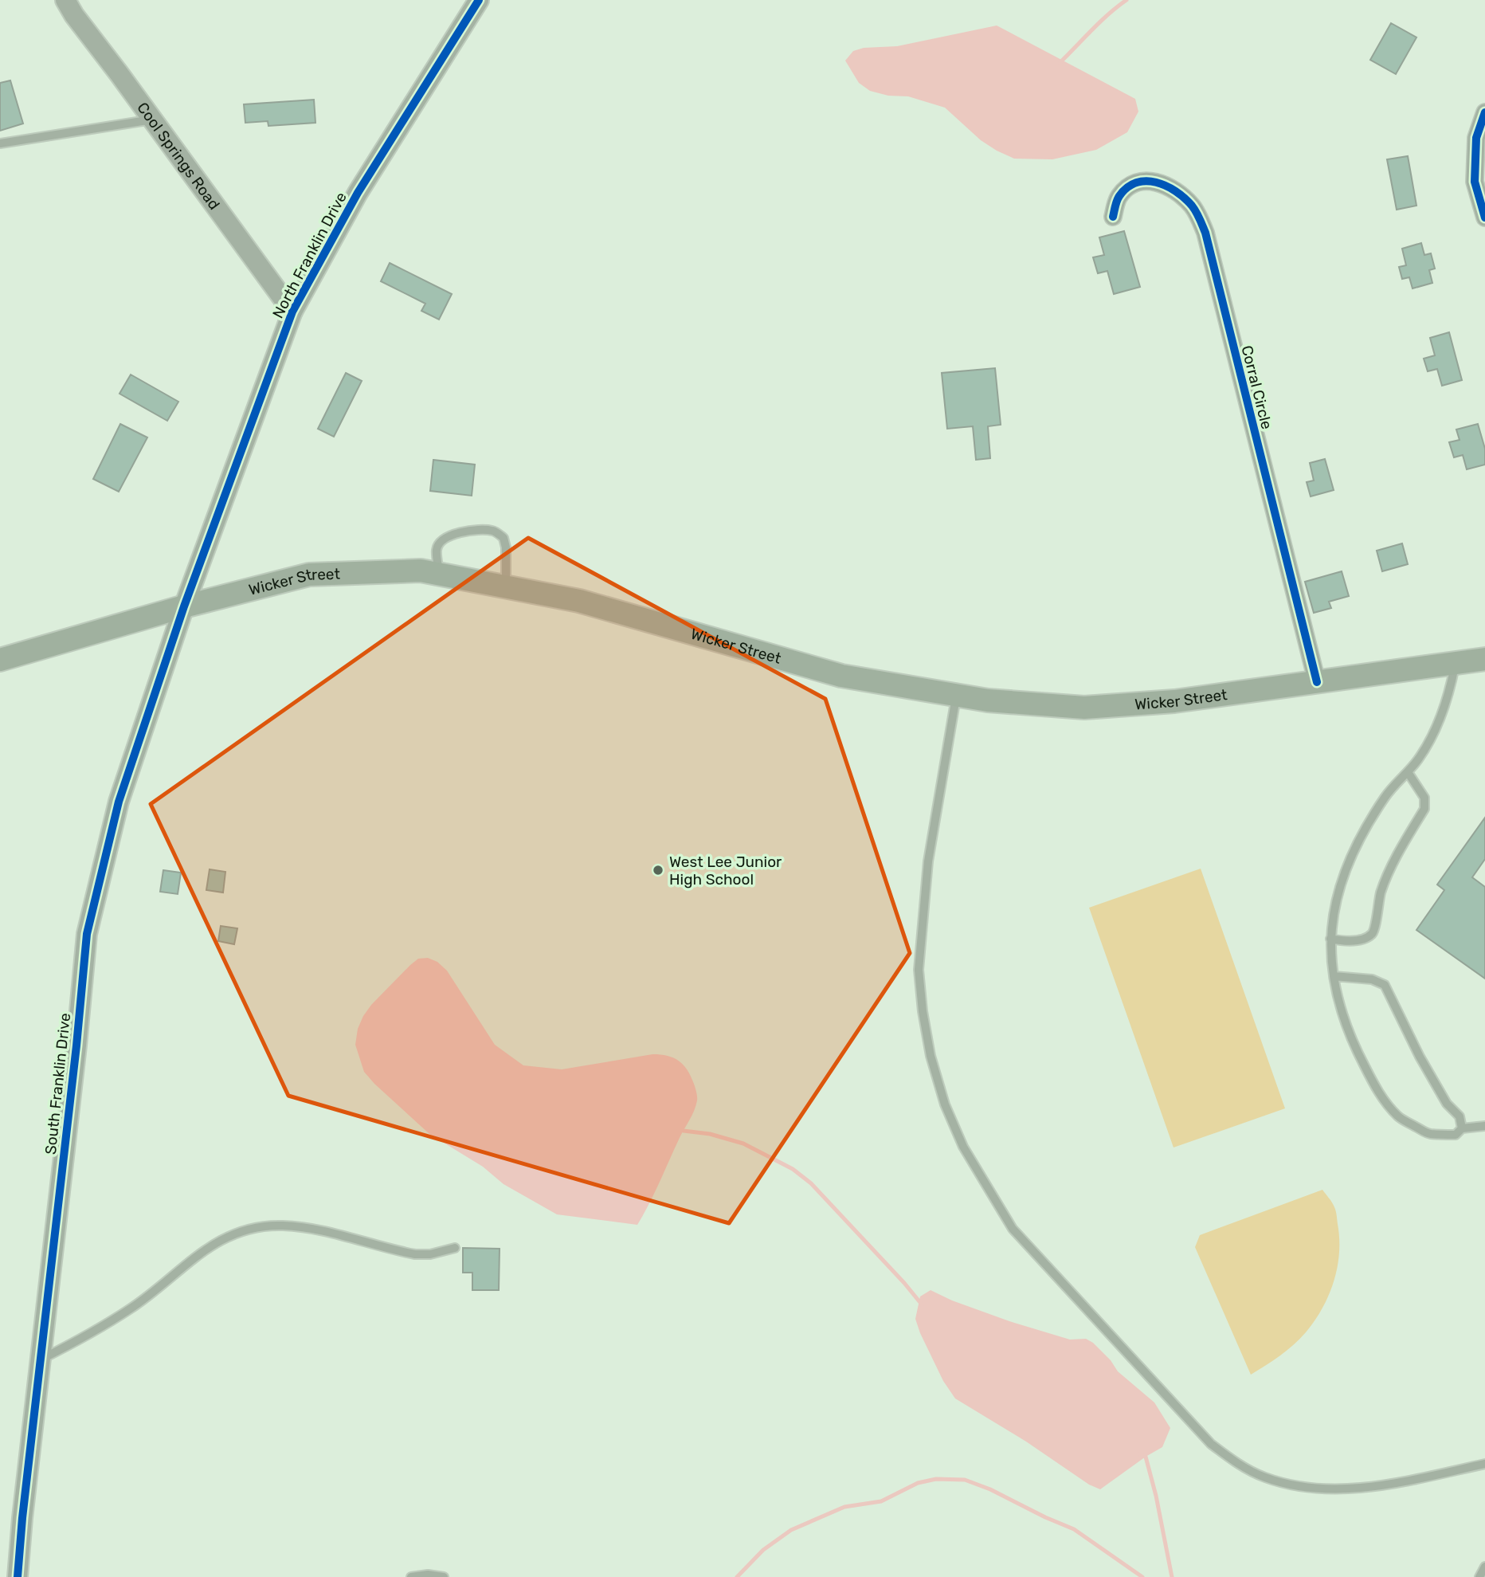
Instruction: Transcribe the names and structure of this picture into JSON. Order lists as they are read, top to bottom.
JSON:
{
  "streets": {
    "main road": ["Wicker Street"],
    "street": [
      "Cool Springs Road",
      "North Franklin Drive",
      "Corral Circle",
      "South Franklin Drive"
    ]
  },
  "crossings": [
    ["Cool Springs Road", "North Franklin Drive"],
    ["North Franklin Drive", "Wicker Street"],
    ["North Franklin Drive", "South Franklin Drive"],
    ["Corral Circle", "Wicker Street"],
    ["Wicker Street", "South Franklin Drive"]
  ],
  "places": ["West Lee Junior High School"]
}
